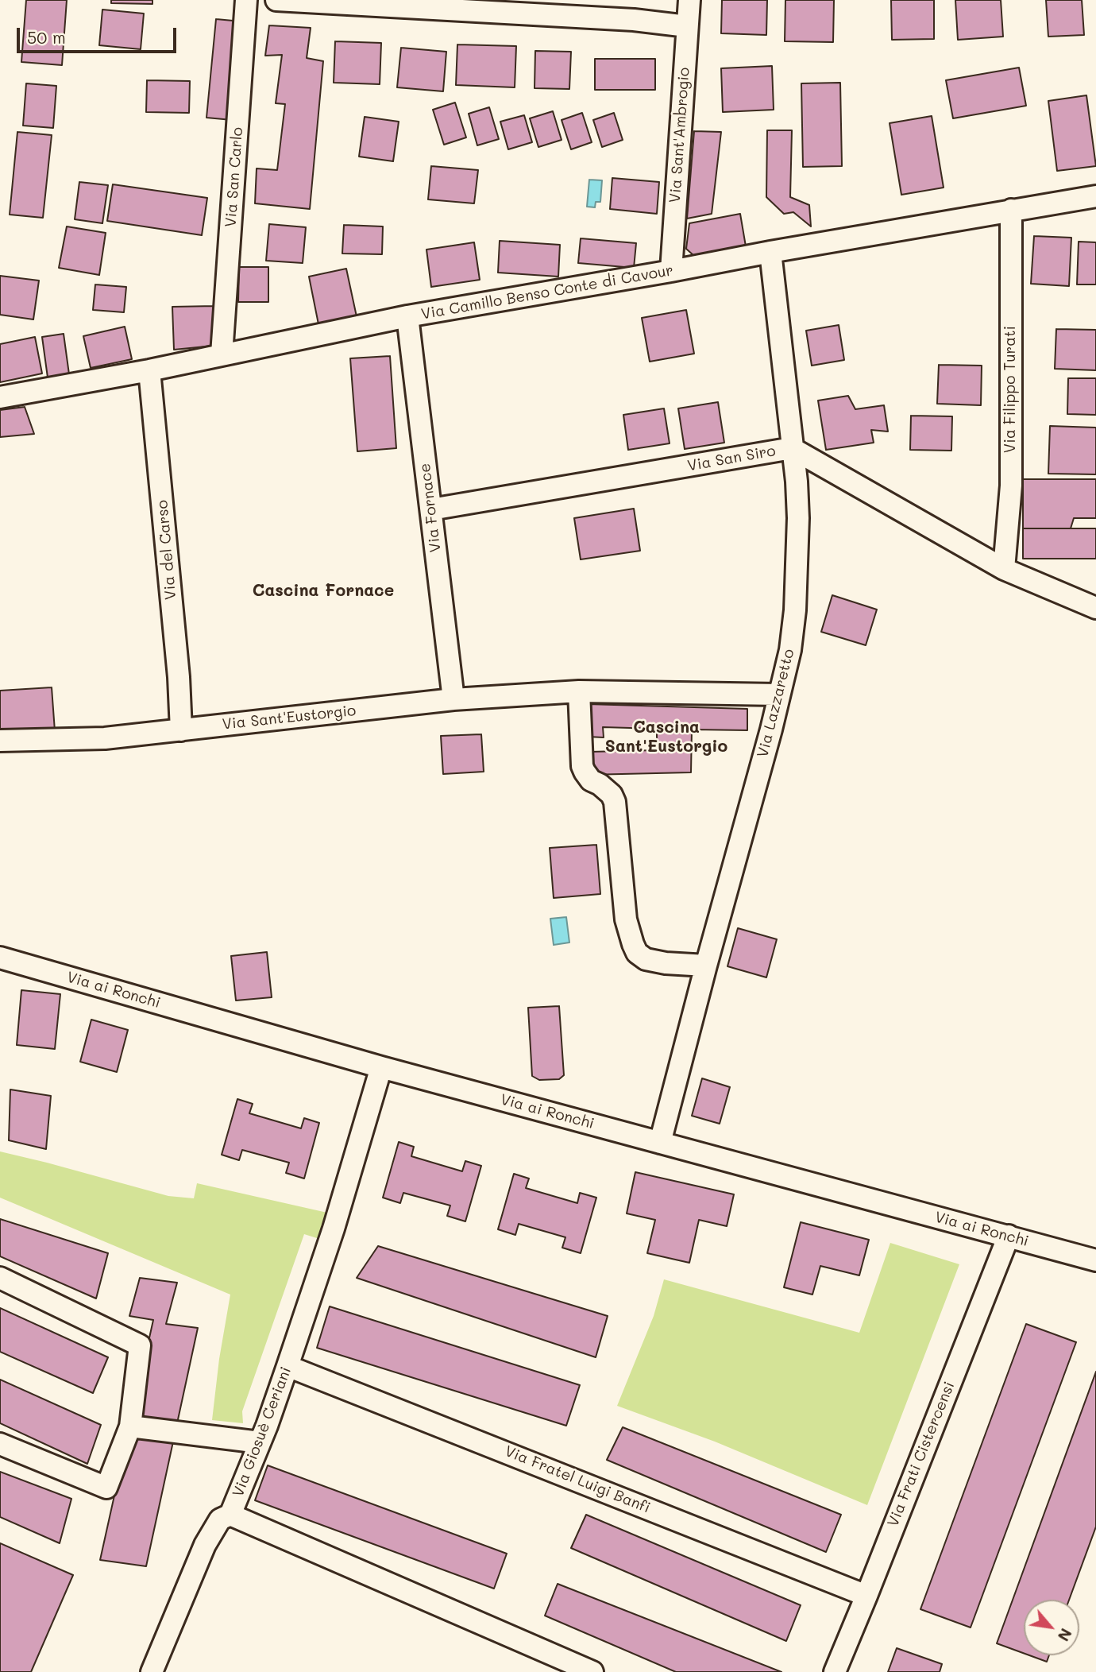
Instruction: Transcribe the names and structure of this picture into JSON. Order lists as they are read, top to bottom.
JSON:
{
  "streets": {
    "street": [
      "Via Sant'Ambrogio",
      "Via San Carlo",
      "Via Camillo Benso Conte di Cavour",
      "Via Filippo Turati",
      "Via San Siro",
      "Via Fornace",
      "Via del Carso",
      "Via Lazzaretto",
      "Via Sant'Eustorgio",
      "Via ai Ronchi",
      "Via Giosuè Ceriani",
      "Via Frati Cistercensi",
      "Via Fratel Luigi Banfi"
    ]
  },
  "crossings": [
    ["Via Sant'Ambrogio", "Via Camillo Benso Conte di Cavour"],
    ["Via San Carlo", "Via Camillo Benso Conte di Cavour"],
    ["Via Camillo Benso Conte di Cavour", "Via Filippo Turati"],
    ["Via Camillo Benso Conte di Cavour", "Via Fornace"],
    ["Via Camillo Benso Conte di Cavour", "Via del Carso"],
    ["Via Camillo Benso Conte di Cavour", "Via Lazzaretto"],
    ["Via Filippo Turati", "Via San Siro"],
    ["Via San Siro", "Via Fornace"],
    ["Via San Siro", "Via Lazzaretto"],
    ["Via Fornace", "Via Sant'Eustorgio"],
    ["Via del Carso", "Via Sant'Eustorgio"],
    ["Via Lazzaretto", "Via Sant'Eustorgio"],
    ["Via Lazzaretto", "Via ai Ronchi"],
    ["Via ai Ronchi", "Via Giosuè Ceriani"],
    ["Via ai Ronchi", "Via Frati Cistercensi"],
    ["Via Giosuè Ceriani", "Via Fratel Luigi Banfi"],
    ["Via Frati Cistercensi", "Via Fratel Luigi Banfi"]
  ],
  "districts": ["Cascina Fornace", "Cascina Sant'Eustorgio"],
  "scale_bar": "50 m",
  "north": "bottom right"
}
